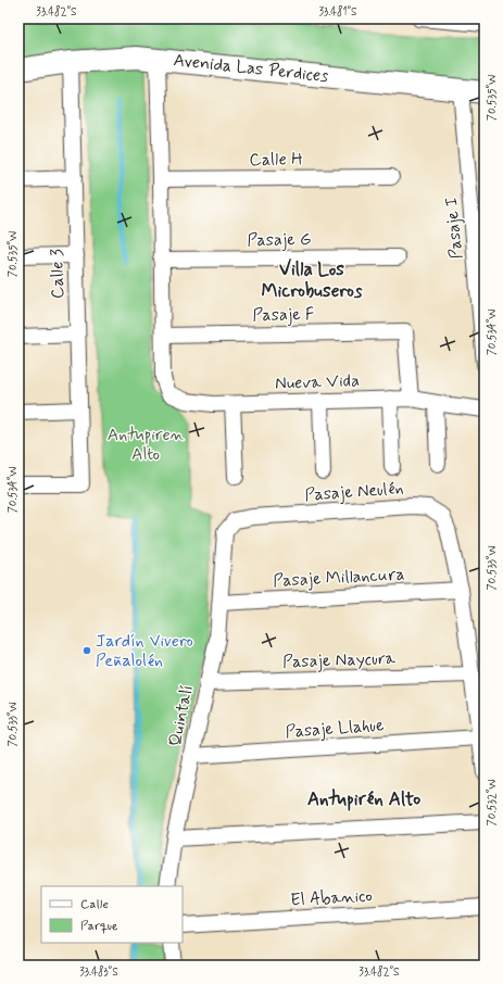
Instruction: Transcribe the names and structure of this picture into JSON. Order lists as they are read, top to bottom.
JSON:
{
  "streets": {
    "street": [
      "Avenida Las Perdices",
      "Calle H",
      "Pasaje I",
      "Pasaje G",
      "Calle 3",
      "Pasaje F",
      "Nueva Vida",
      "Pasaje Neulén",
      "Pasaje Millancura",
      "Pasaje Naycura",
      "Quintalí",
      "Pasaje Llahue",
      "El Abanico"
    ]
  },
  "crossings": [
    ["Avenida Las Perdices", "Pasaje I"],
    ["Avenida Las Perdices", "Calle 3"],
    ["Pasaje F", "Nueva Vida"],
    ["Pasaje Neulén", "Pasaje Millancura"],
    ["Pasaje Neulén", "Quintalí"],
    ["Pasaje Millancura", "Quintalí"],
    ["Pasaje Naycura", "Quintalí"],
    ["Quintalí", "Pasaje Llahue"]
  ],
  "districts": ["Villa Los Microbuseros", "Antupirén Alto"],
  "parks": ["Antupiren Alto"],
  "places": ["Jardín Vivero Peñalolén"],
  "legend": ["Calle", "Parque"],
  "coordinates": [
    "33.482°S",
    "33.481°S",
    "70.535°W",
    "70.534°W",
    "70.533°W",
    "70.532°W",
    "33.483°S"
  ]
}
